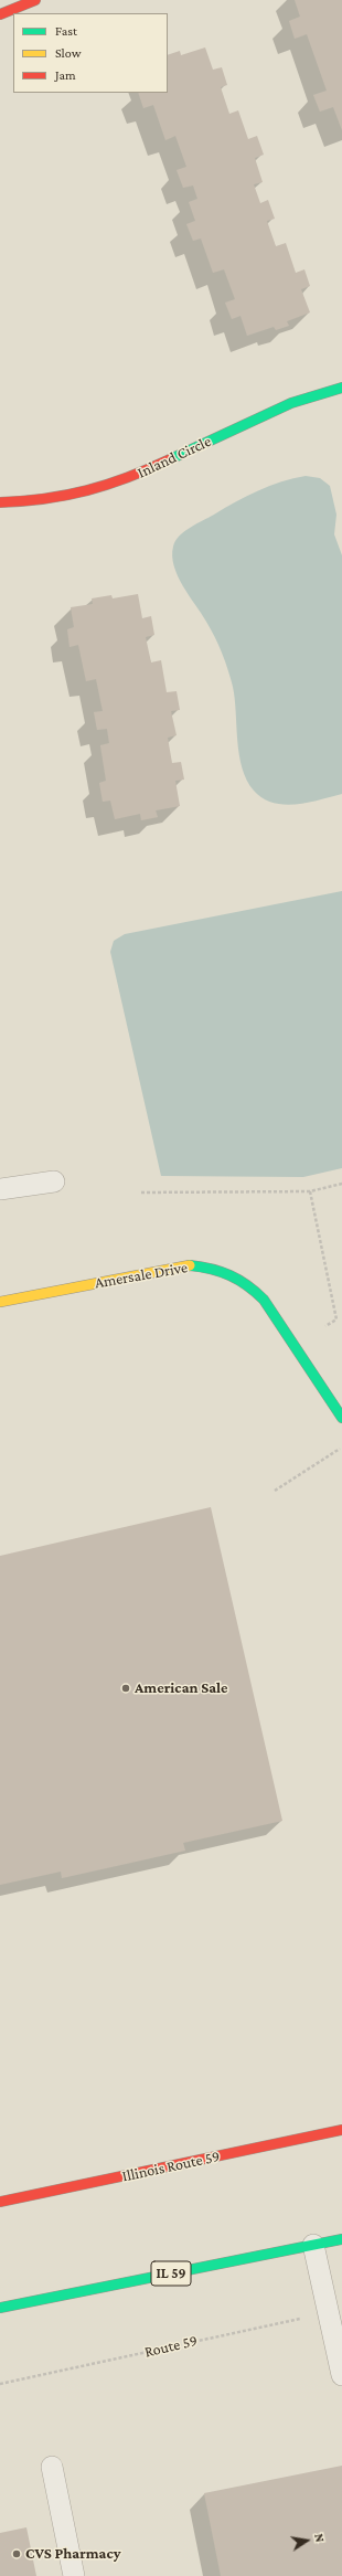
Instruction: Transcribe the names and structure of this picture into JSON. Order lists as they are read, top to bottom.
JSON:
{
  "streets": {
    "street": [
      "Inland Circle",
      "Amersale Drive",
      "Illinois Route 59",
      "IL 59"
    ],
    "path": ["Route 59"]
  },
  "places": ["American Sale", "CVS Pharmacy"],
  "legend": ["Fast", "Slow", "Jam"],
  "north": "right"
}
